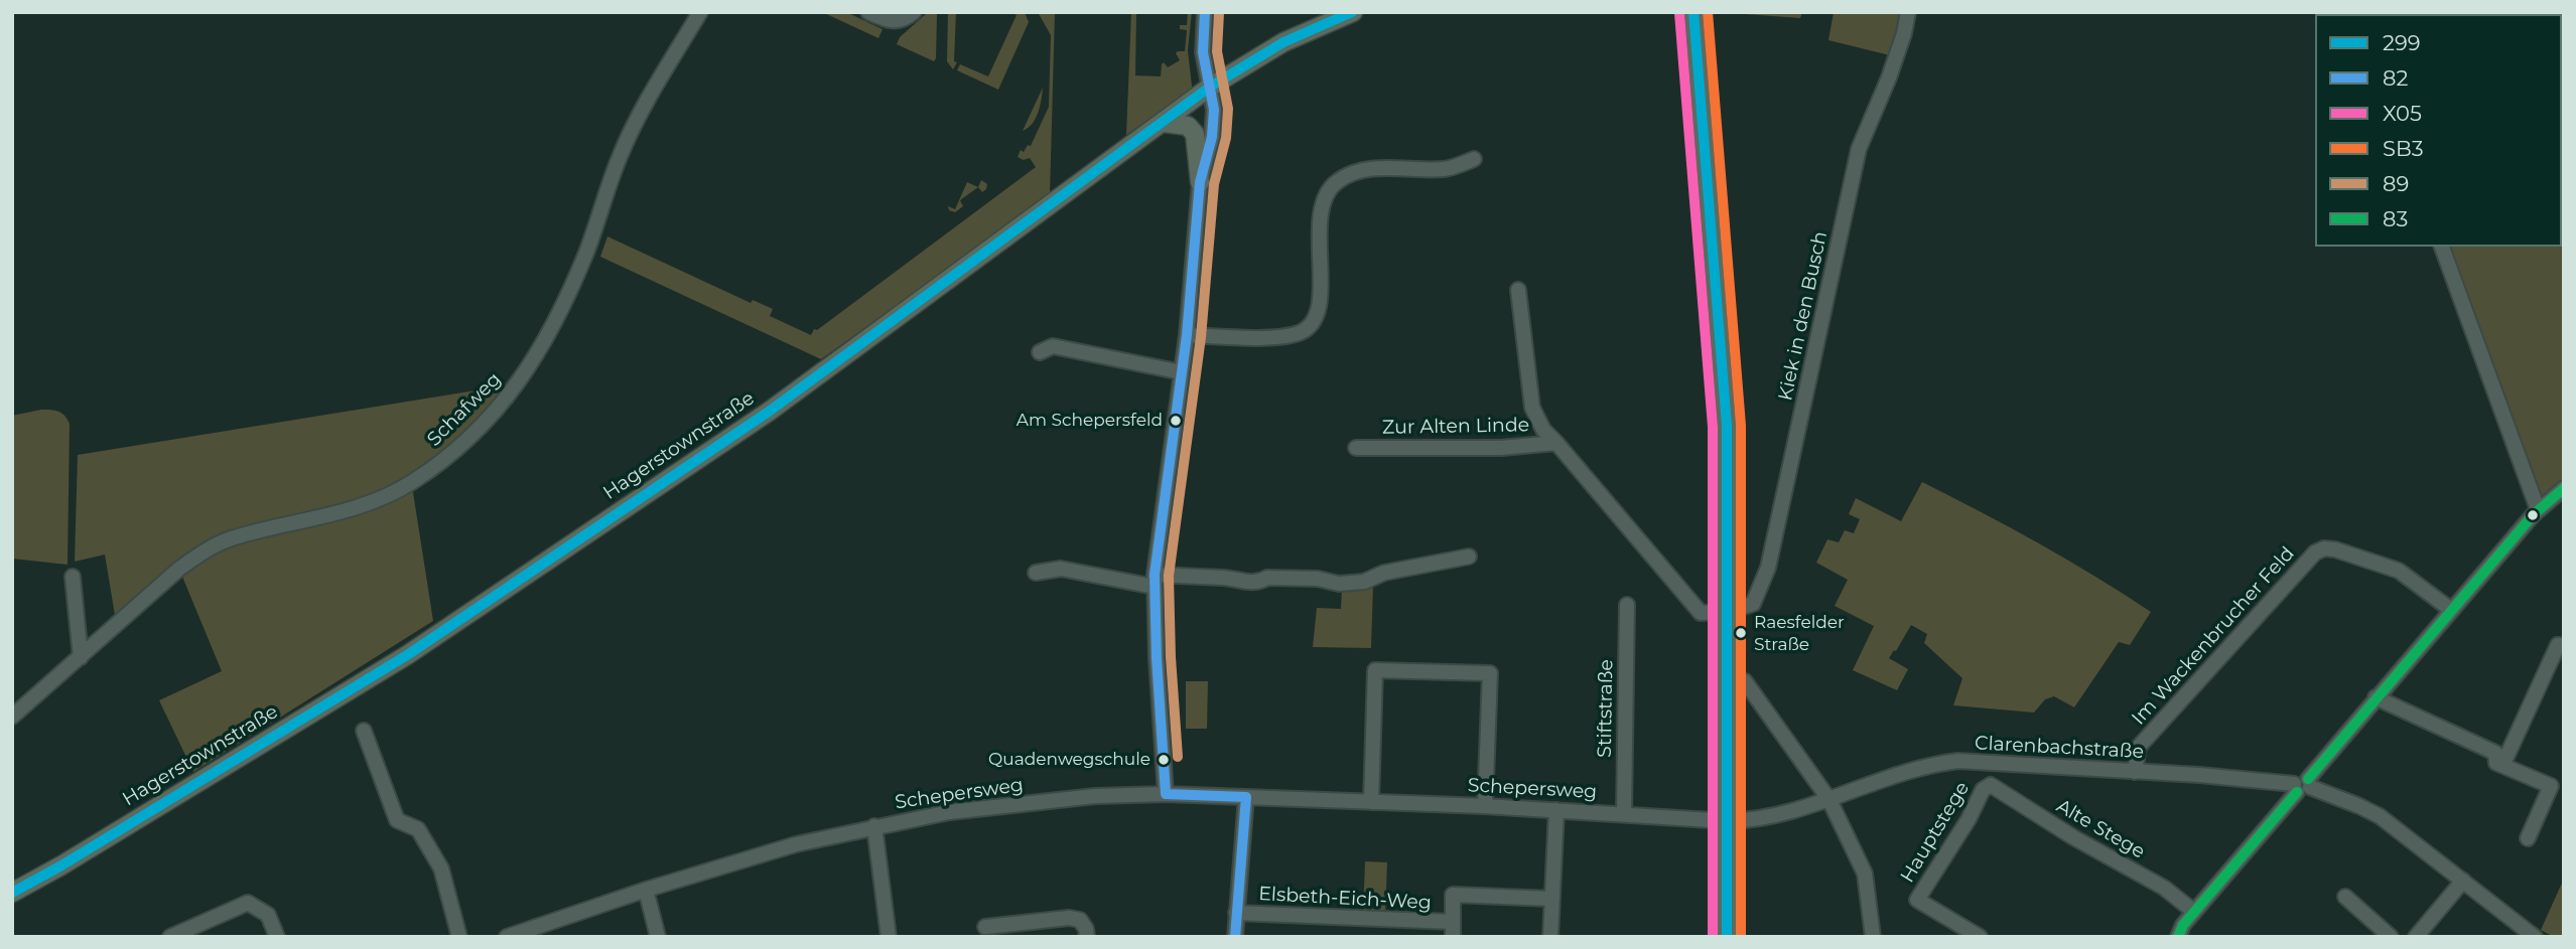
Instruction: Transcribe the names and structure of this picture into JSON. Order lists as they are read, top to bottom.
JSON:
{
  "streets": {
    "main road": ["Hagerstownstraße"],
    "street": [
      "Kiek in den Busch",
      "Schafweg",
      "Zur Alten Linde",
      "Im Wackenbrucher Feld",
      "Stiftstraße",
      "Clarenbachstraße",
      "Schepersweg",
      "Alte Stege",
      "Hauptstege",
      "Elsbeth-Eich-Weg"
    ]
  },
  "crossings": [
    ["Im Wackenbrucher Feld", "Clarenbachstraße"],
    ["Stiftstraße", "Schepersweg"],
    ["Clarenbachstraße", "Schepersweg"],
    ["Alte Stege", "Hauptstege"]
  ],
  "places": ["Am Schepersfeld", "Raesfelder Straße", "Quadenwegschule"],
  "lines": [
    "transit line 299",
    "transit line 82",
    "transit line SB3",
    "transit line X05",
    "transit line 89",
    "transit line 83"
  ],
  "legend": [
    "299",
    "82",
    "X05",
    "SB3",
    "89",
    "83"
  ]
}
